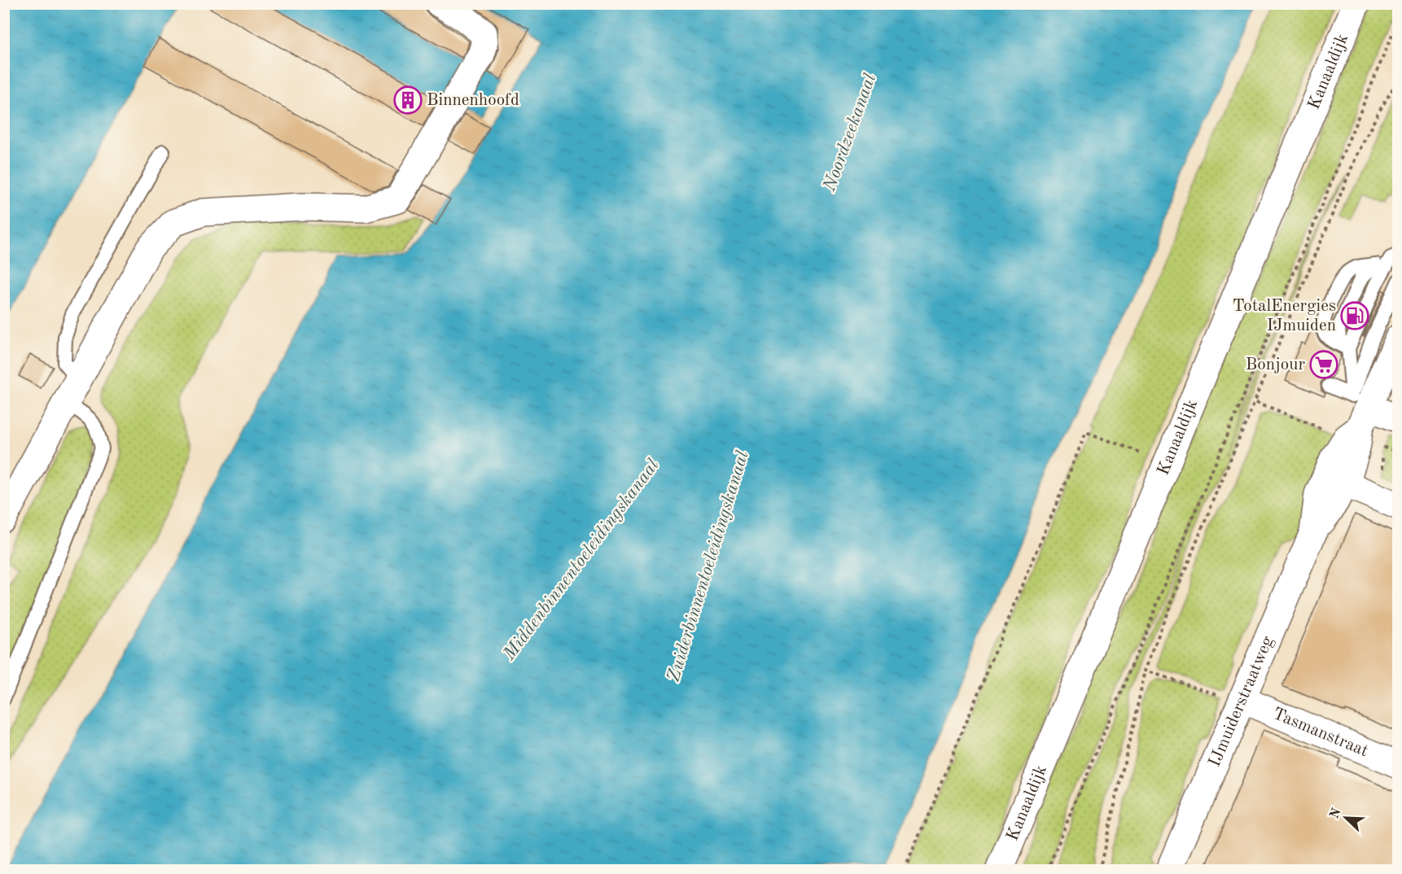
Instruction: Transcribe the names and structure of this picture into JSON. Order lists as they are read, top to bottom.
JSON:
{
  "streets": {
    "street": ["Kanaaldijk", "IJmuiderstraatweg", "Tasmanstraat"]
  },
  "crossings": [
    ["IJmuiderstraatweg", "Tasmanstraat"]
  ],
  "water": ["Noordzeekanaal", "Middenbinnentoeleidingskanaal", "Zuiderbinnentoeleidingskanaal"],
  "places": {
    "building": ["Binnenhoofd"],
    "fuel station": ["TotalEnergies IJmuiden"],
    "supermarket": ["Bonjour"]
  },
  "north": "top left"
}
